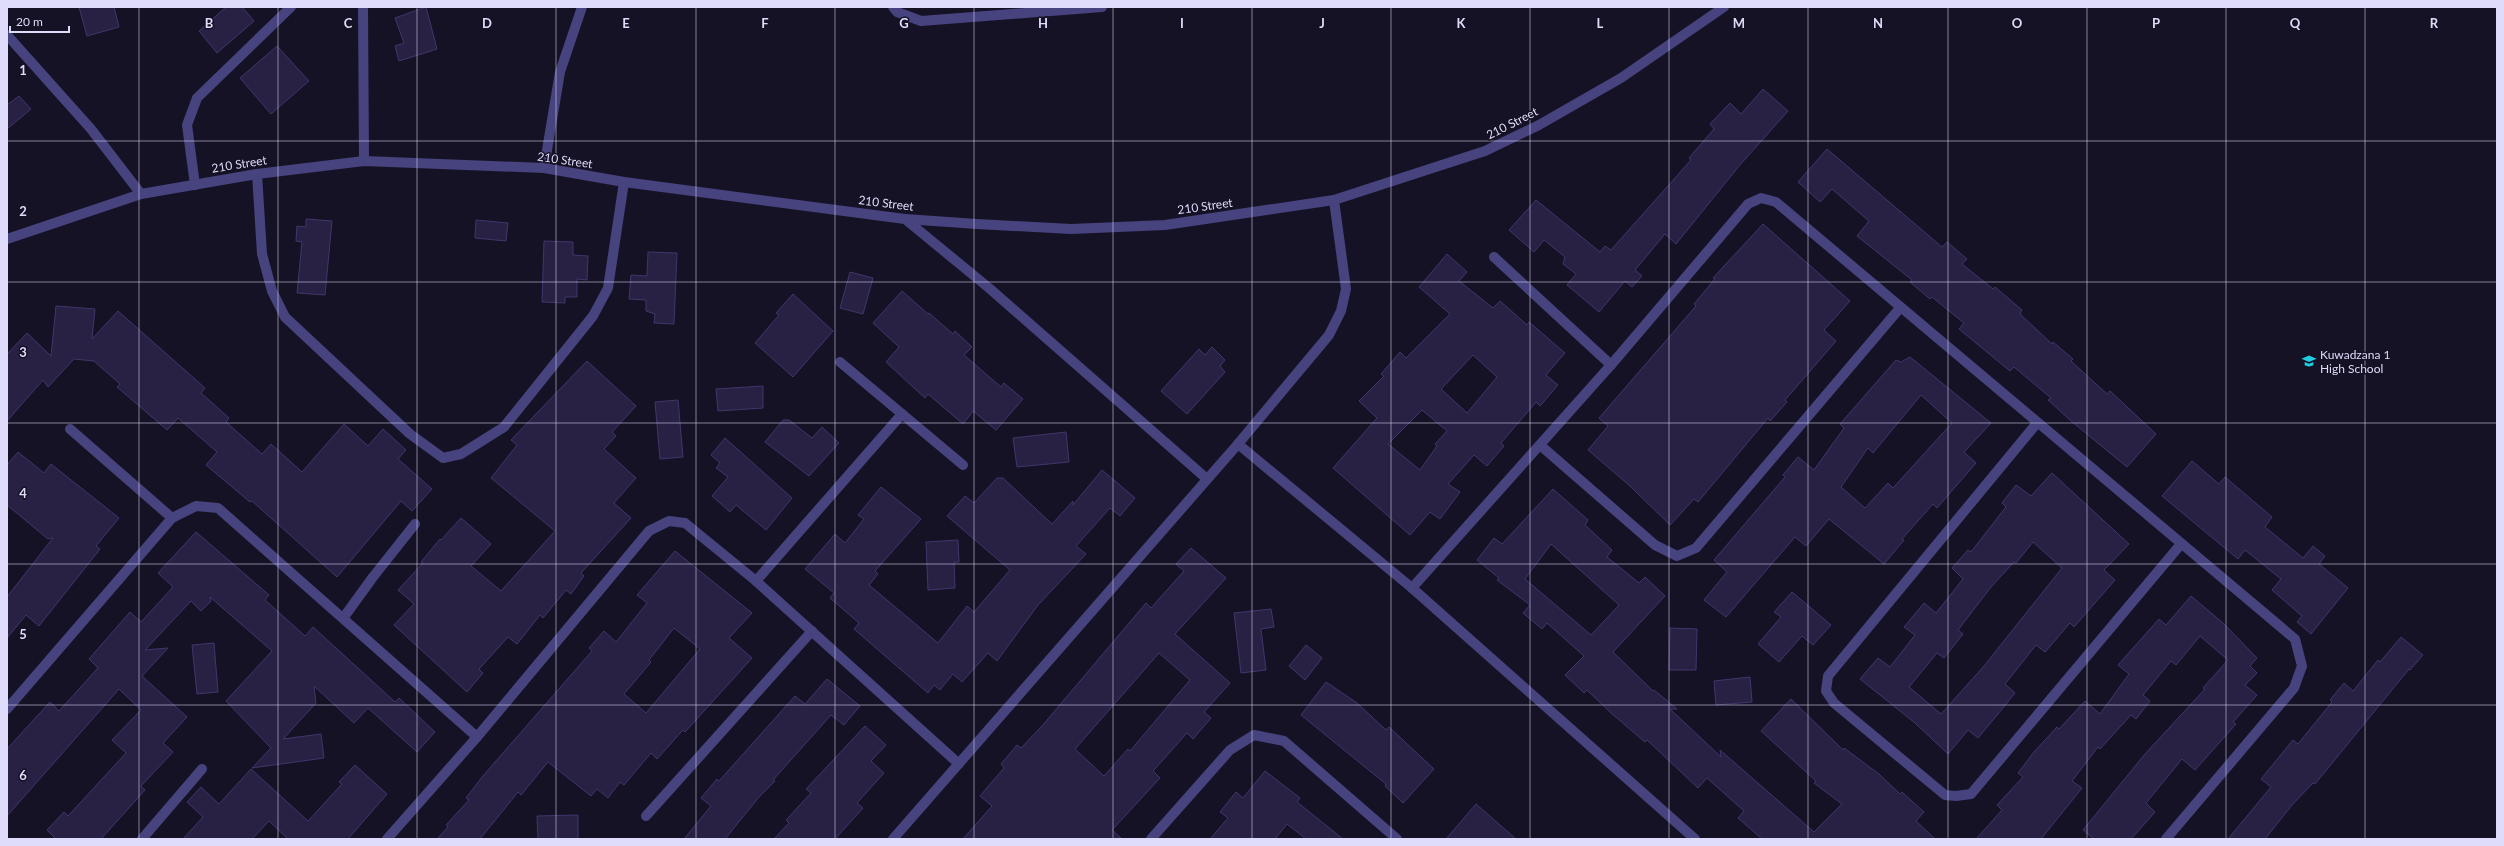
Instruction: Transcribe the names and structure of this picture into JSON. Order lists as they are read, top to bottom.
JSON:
{
  "streets": {
    "street": ["210 Street"]
  },
  "places": {
    "school or university": ["Kuwadzana 1 High School"]
  },
  "scale_bar": "20 m",
  "grid": {
    "columns": [
      "B",
      "C",
      "D",
      "E",
      "F",
      "G",
      "H",
      "I",
      "J",
      "K",
      "L",
      "M",
      "N",
      "O",
      "P",
      "Q",
      "R"
    ],
    "rows": [
      "1",
      "2",
      "3",
      "4",
      "5",
      "6"
    ]
  }
}
